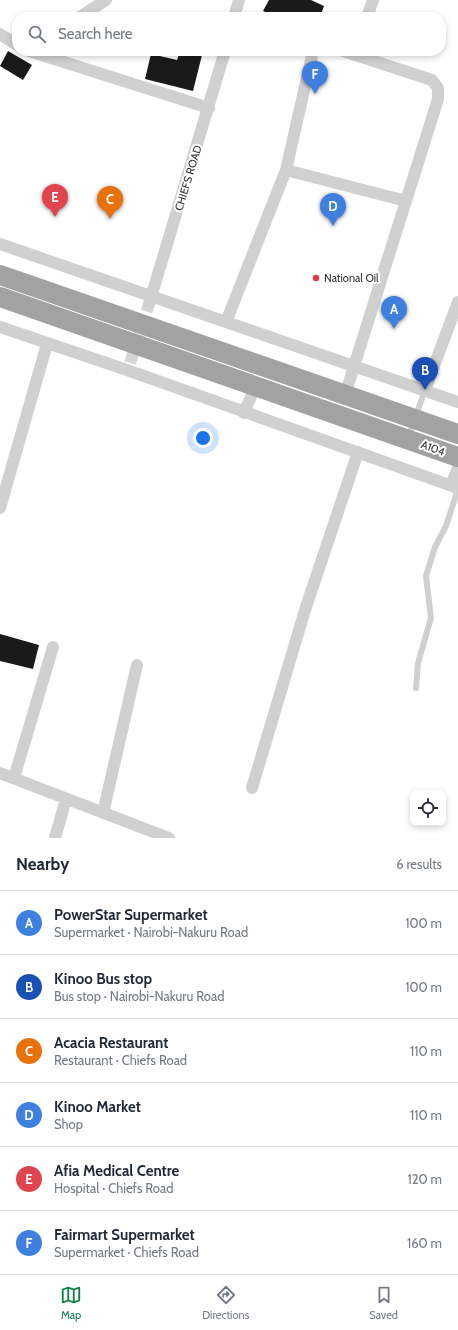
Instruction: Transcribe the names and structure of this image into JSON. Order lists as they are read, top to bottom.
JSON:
{
  "streets": {
    "highway": ["A104"],
    "street": ["CHIEFS ROAD"]
  },
  "places": ["National Oil"],
  "page": {
    "search": "Search here",
    "pins": [
      "F",
      "E",
      "C",
      "D",
      "A",
      "B"
    ],
    "heading": ["Nearby", "6 results"],
    "list": [
      {
        "mark": "A",
        "name": "PowerStar Supermarket",
        "note": "Supermarket · Nairobi-Nakuru Road",
        "value": "100 m"
      },
      {
        "mark": "B",
        "name": "Kinoo Bus stop",
        "note": "Bus stop · Nairobi-Nakuru Road",
        "value": "100 m"
      },
      {
        "mark": "C",
        "name": "Acacia Restaurant",
        "note": "Restaurant · Chiefs Road",
        "value": "110 m"
      },
      {
        "mark": "D",
        "name": "Kinoo Market",
        "note": "Shop",
        "value": "110 m"
      },
      {
        "mark": "E",
        "name": "Afia Medical Centre",
        "note": "Hospital · Chiefs Road",
        "value": "120 m"
      },
      {
        "mark": "F",
        "name": "Fairmart Supermarket",
        "note": "Supermarket · Chiefs Road",
        "value": "160 m"
      }
    ],
    "nav": ["Map", "Directions", "Saved"]
  }
}
